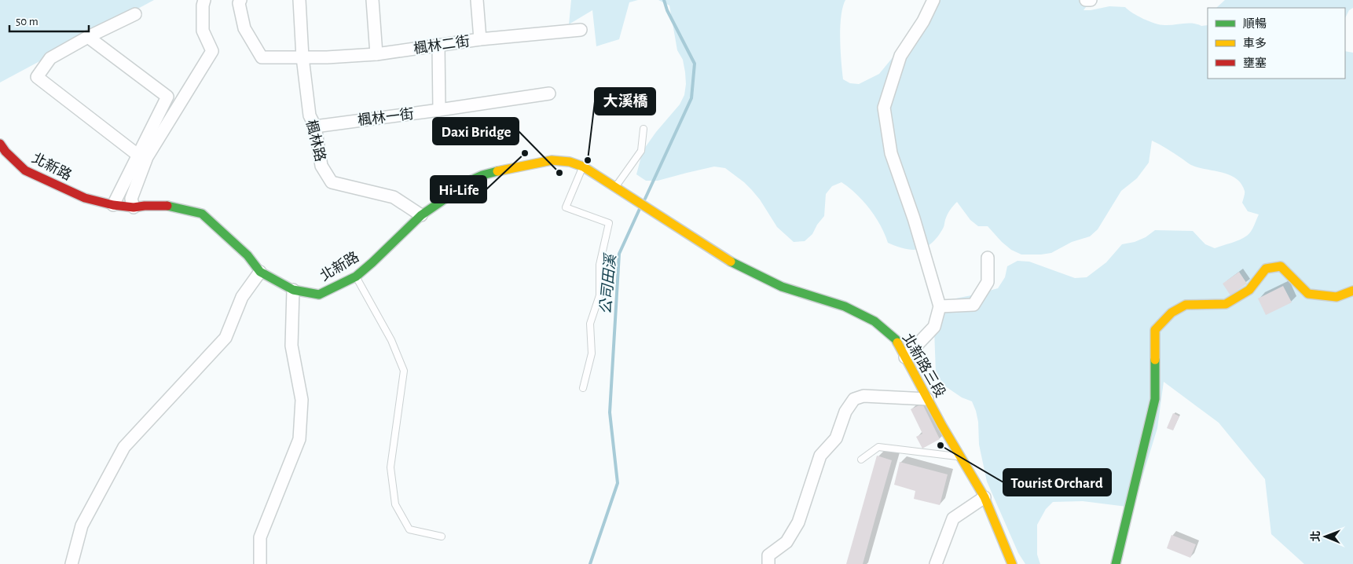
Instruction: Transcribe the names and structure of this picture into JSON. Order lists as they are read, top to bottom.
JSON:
{
  "streets": {
    "main road": ["北新路", "北新路三段"],
    "street": ["楓林二街", "楓林一街", "楓林路"]
  },
  "crossings": [
    ["楓林二街", "楓林路"],
    ["楓林一街", "楓林路"],
    ["楓林路", "北新路"],
    ["北新路", "北新路三段"]
  ],
  "water": ["公司田溪"],
  "places": [
    "Hi-Life",
    "大溪橋",
    "Daxi Bridge",
    "Tourist Orchard"
  ],
  "legend": ["順暢", "車多", "壅塞"],
  "scale_bar": "50 m",
  "north": "left"
}
